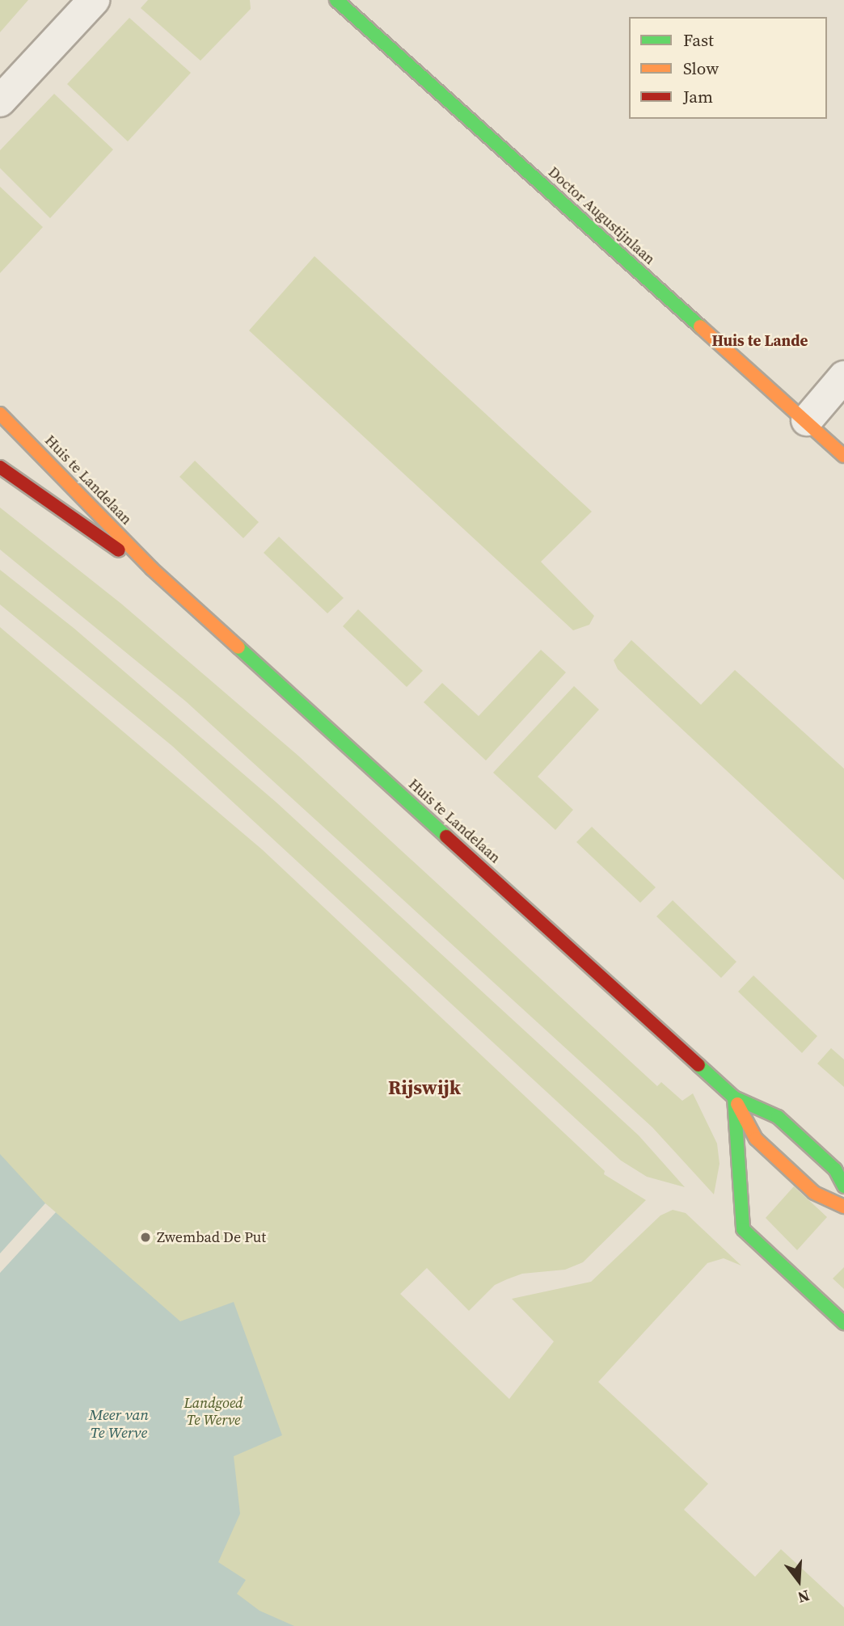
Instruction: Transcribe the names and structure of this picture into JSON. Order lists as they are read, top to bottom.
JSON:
{
  "streets": {
    "street": ["Doctor Augustijnlaan", "Huis te Landelaan"]
  },
  "districts": ["Huis te Lande", "Rijswijk"],
  "water": ["Meer van Te Werve"],
  "parks": ["Landgoed Te Werve"],
  "places": ["Zwembad De Put"],
  "legend": ["Fast", "Slow", "Jam"],
  "north": "bottom"
}
